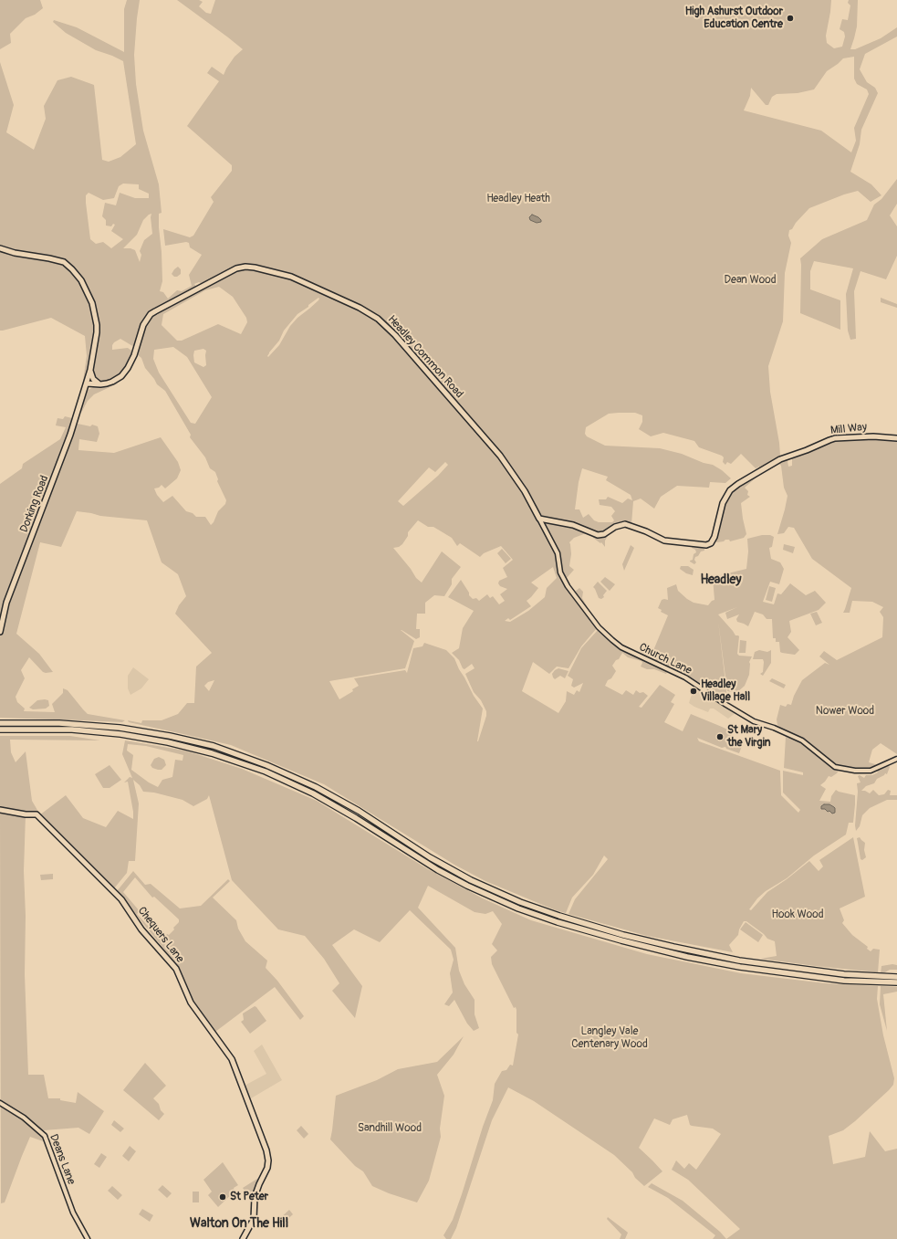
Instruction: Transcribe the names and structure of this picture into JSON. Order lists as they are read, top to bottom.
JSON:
{
  "streets": {
    "main road": [
      "Headley Common Road",
      "Mill Way",
      "Dorking Road",
      "Chequers Lane"
    ],
    "street": ["Church Lane", "Deans Lane"]
  },
  "crossings": [
    ["Headley Common Road", "Mill Way"],
    ["Headley Common Road", "Dorking Road"],
    ["Headley Common Road", "Church Lane"],
    ["Mill Way", "Church Lane"]
  ],
  "districts": ["Headley", "Walton On The Hill"],
  "parks": [
    "Headley Heath",
    "Dean Wood",
    "Nower Wood",
    "Hook Wood",
    "Langley Vale Centenary Wood",
    "Sandhill Wood"
  ],
  "places": [
    "High Ashurst Outdoor Education Centre",
    "Headley Village Hall",
    "St Mary the Virgin",
    "St Peter"
  ]
}
